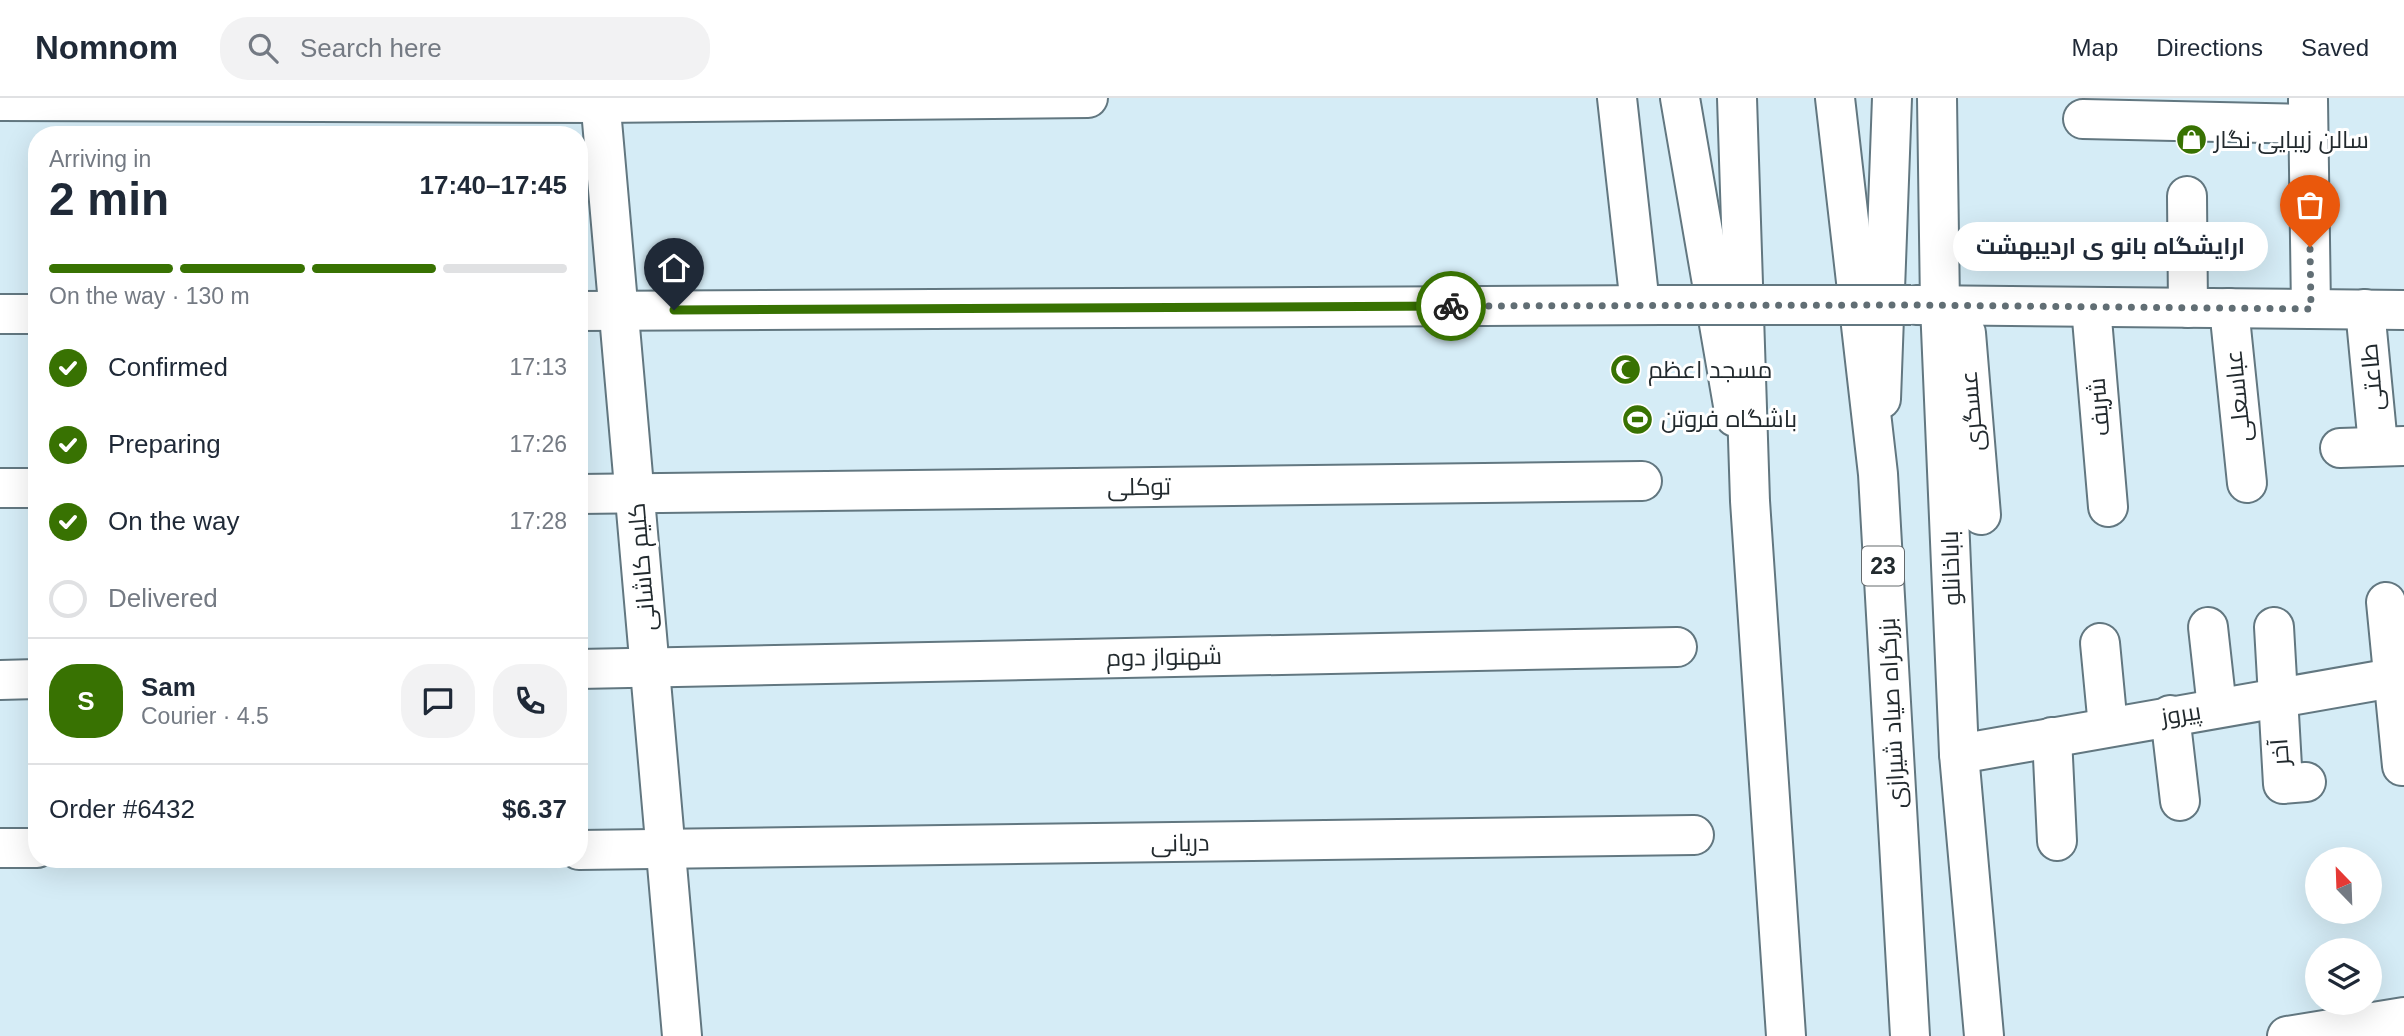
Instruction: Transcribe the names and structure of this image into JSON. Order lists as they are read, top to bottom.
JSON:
{
  "streets": {
    "main road": [
      "طاعتی",
      "عباسعلی",
      "شریف",
      "عسگری",
      "توکلی",
      "23",
      "کلیم کاشانی",
      "باباخانلو",
      "شهنواز دوم",
      "بزرگراه صیاد شیرازی",
      "پیروز",
      "آخر",
      "دریانی"
    ]
  },
  "crossings": [
    ["عسگری", "باباخانلو"],
    ["توکلی", "کلیم کاشانی"],
    ["کلیم کاشانی", "شهنواز دوم"],
    ["کلیم کاشانی", "دریانی"],
    ["باباخانلو", "پیروز"],
    ["پیروز", "آخر"]
  ],
  "places": {
    "shop": ["سالن زیبایی نگار"],
    "other": ["ارایشگاه بانو ی اردیبهشت"],
    "mosque": ["مسجد اعظم"],
    "sports": ["باشگاه فروتن"]
  },
  "north": "top left",
  "page": {
    "header": "Nomnom",
    "search": "Search here",
    "nav": ["Map", "Directions", "Saved"],
    "heading": ["2 min", "Arriving in", "17:40–17:45"],
    "panel": [
      "Sam",
      "Courier · 4.5",
      "Order #6432",
      "$6.37"
    ],
    "bubble": "ارایشگاه بانو ی اردیبهشت",
    "bar": "On the way · 130 m",
    "list": [
      ["Confirmed", "17:13"],
      ["Preparing", "17:26"],
      ["On the way", "17:28"],
      "Delivered"
    ],
    "round": "S"
  }
}
